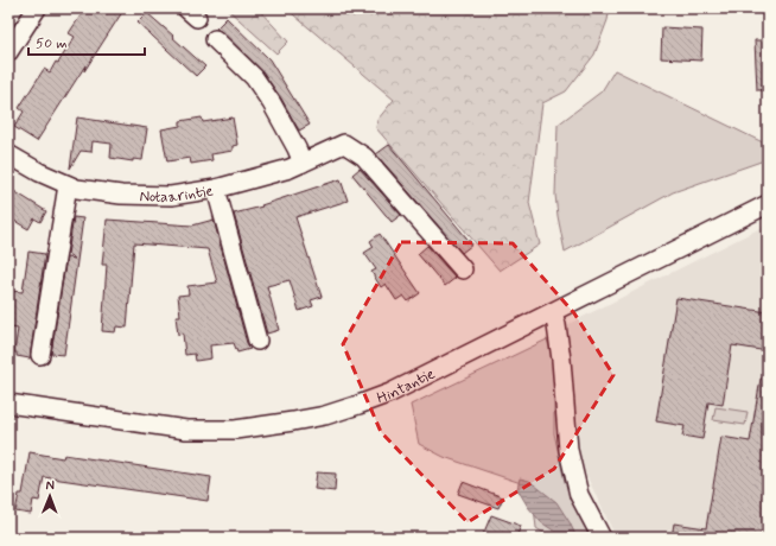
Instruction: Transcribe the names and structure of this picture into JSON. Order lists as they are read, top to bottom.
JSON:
{
  "streets": {
    "street": ["Notaarintie", "Hintantie"]
  },
  "scale_bar": "50 m",
  "north": "top"
}
